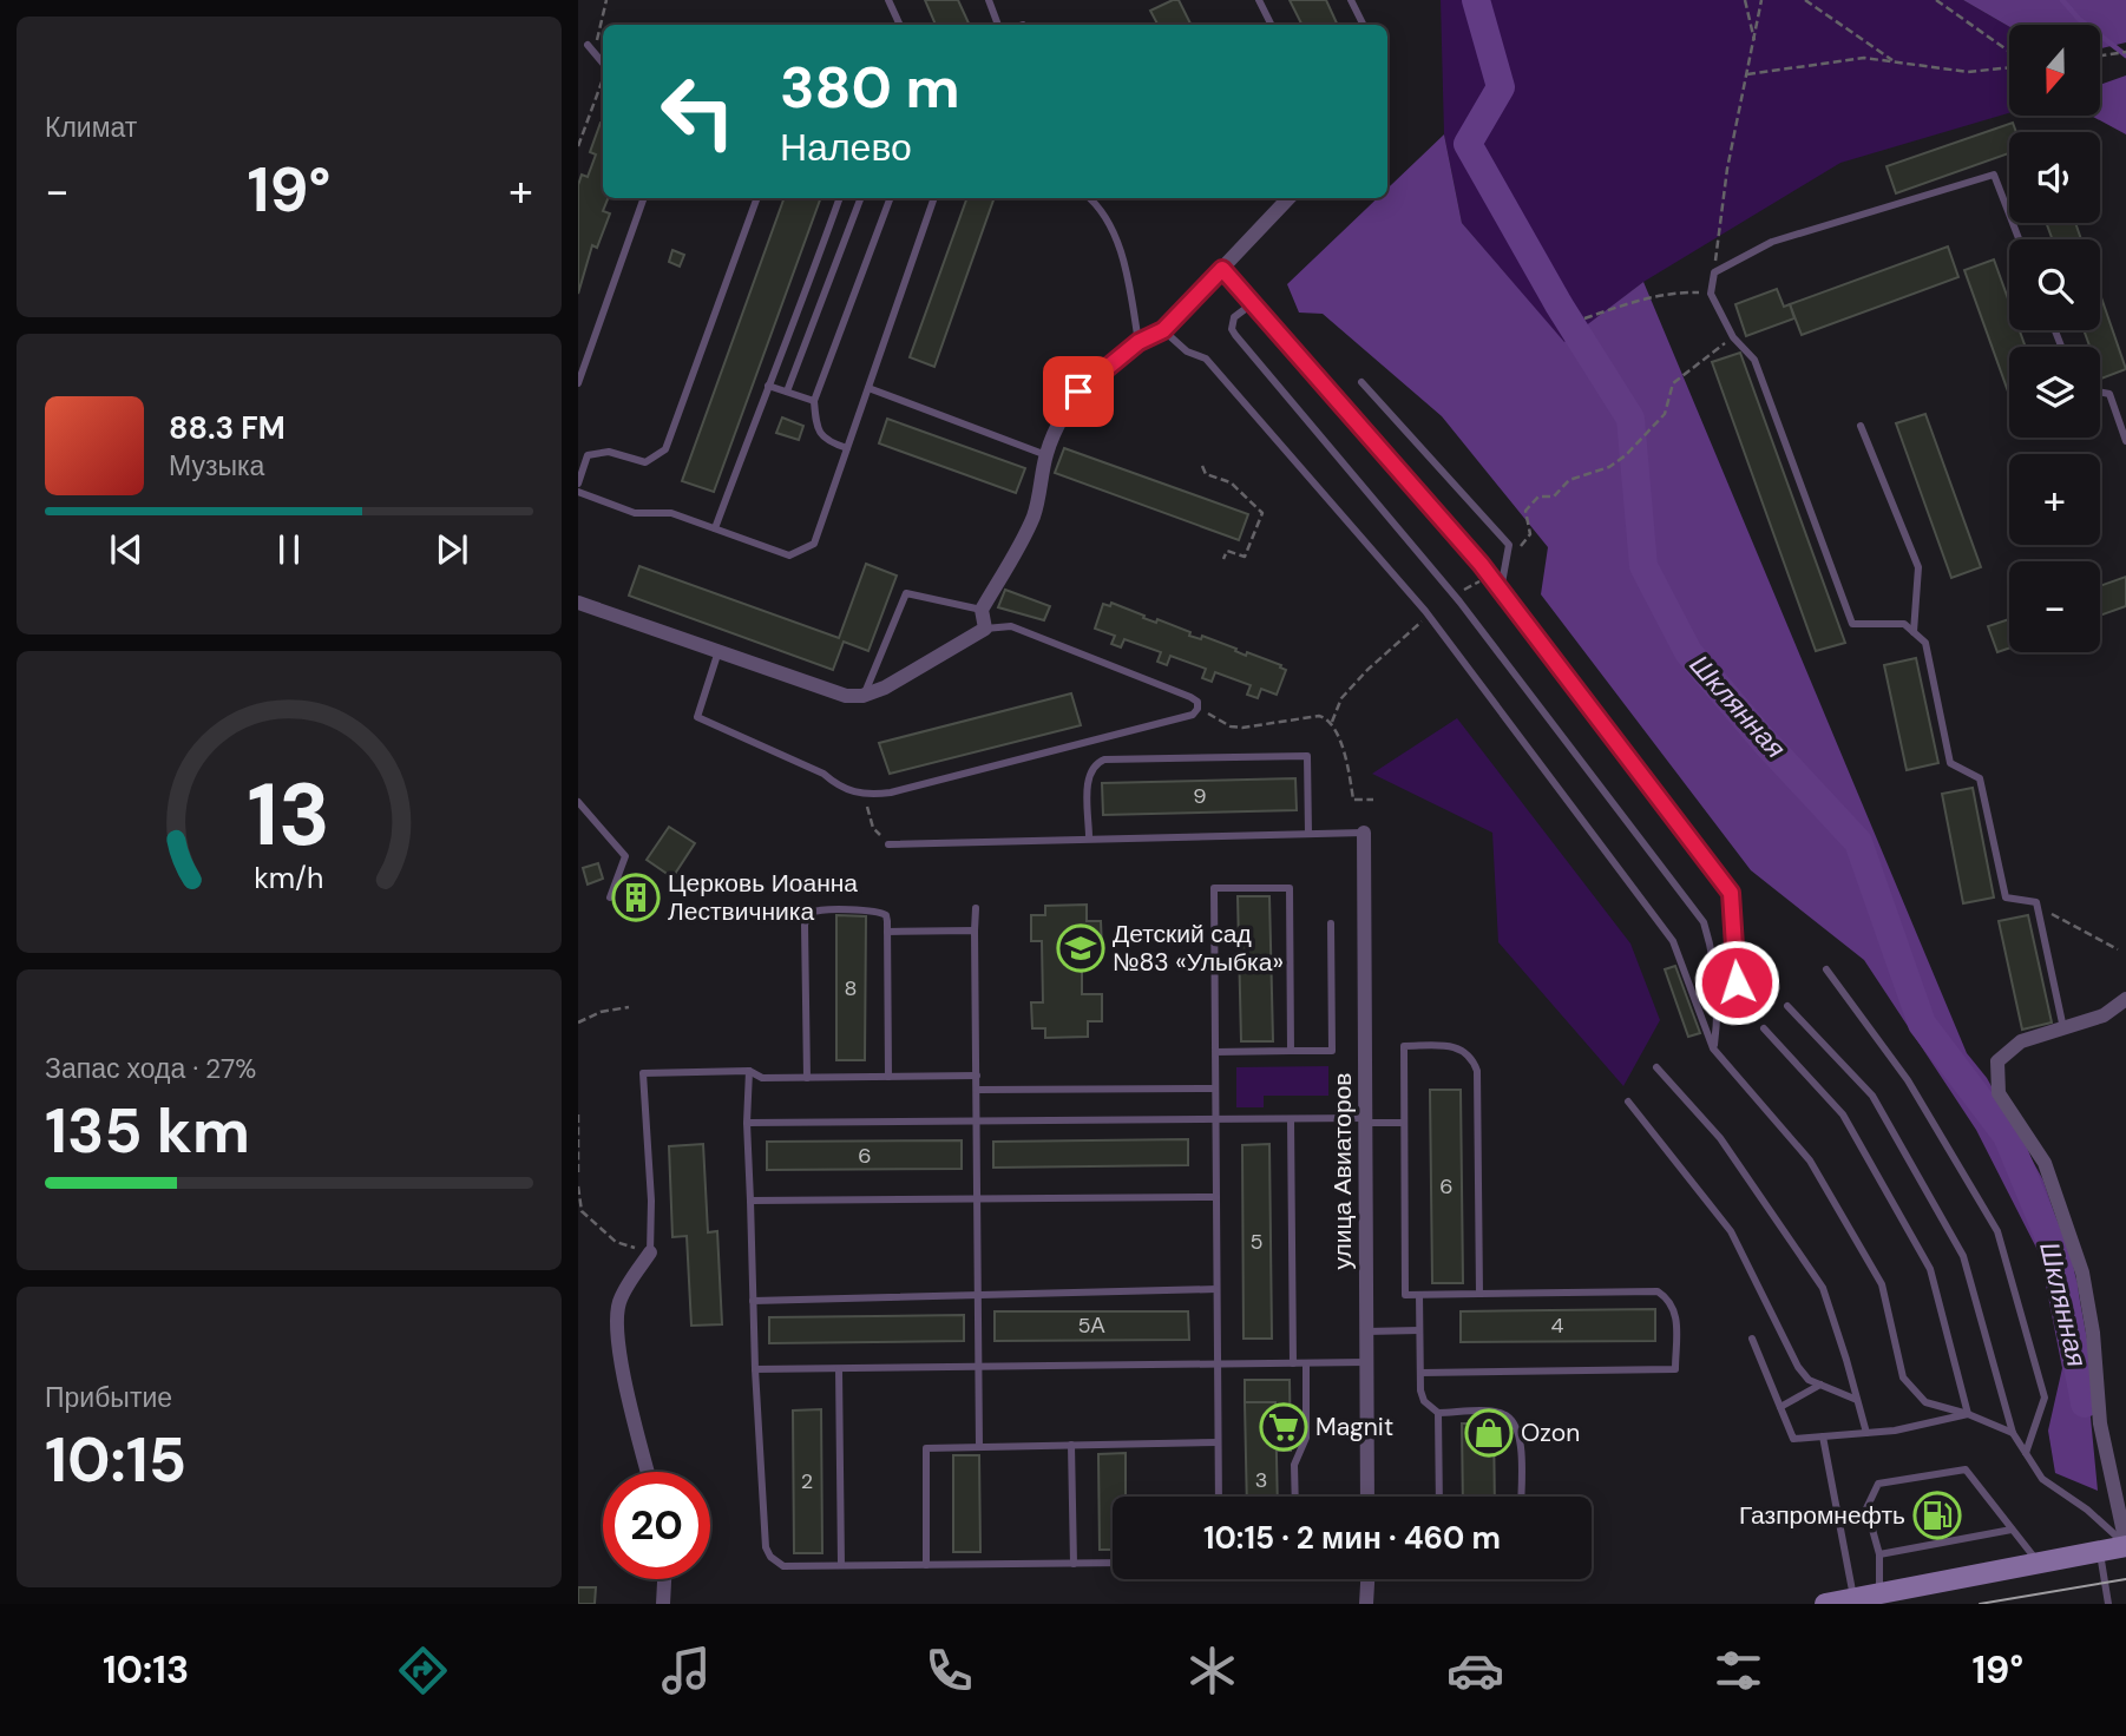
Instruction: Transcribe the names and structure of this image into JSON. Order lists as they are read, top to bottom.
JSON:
{
  "streets": {
    "street": ["улица Авиаторов"]
  },
  "water": ["Шклянная"],
  "places": {
    "building": ["Церковь Иоанна Лествичника"],
    "school or university": ["Детский сад №83 «Улыбка»"],
    "supermarket": ["Magnit"],
    "shop": ["Ozon"],
    "fuel station": ["Газпромнефть"]
  },
  "house_numbers": [
    "9",
    "8",
    "6",
    "6",
    "5",
    "5А",
    "4",
    "3",
    "2"
  ],
  "north": "bottom",
  "page": {
    "tile": [
      "Климат",
      ["Запас хода · 27%", "135 km"],
      ["Прибытие", "10:15"]
    ],
    "map_buttons": ["+", "−"],
    "turn": ["380 m", "Налево"],
    "heat": ["−", "19°", "+"],
    "song": ["88.3 FM", "Музыка"],
    "limit": "20",
    "trip": "10:15 · 2 мин · 460 m",
    "tabs": ["10:13", "19°"],
    "gauge": ["13", "km/h"]
  }
}
